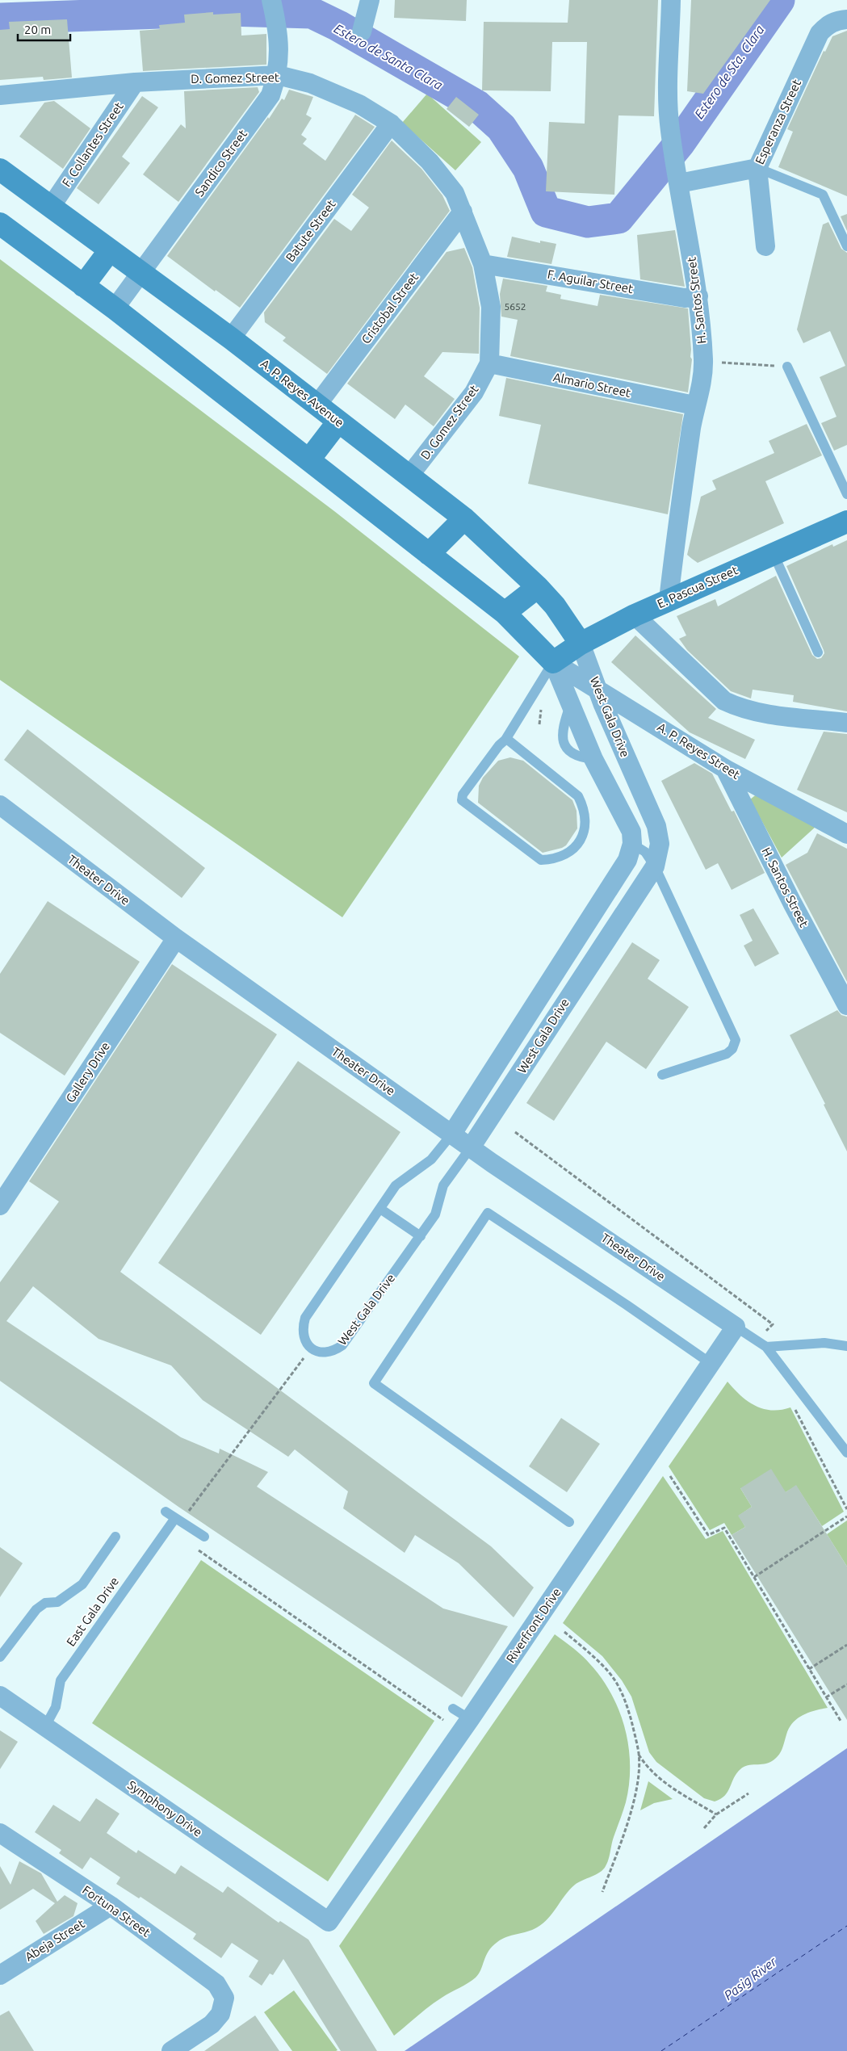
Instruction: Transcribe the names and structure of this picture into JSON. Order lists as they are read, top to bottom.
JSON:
{
  "streets": {
    "street": [
      "D. Gomez Street",
      "Esperanza Street",
      "F. Collantes Street",
      "Sandico Street",
      "Batute Street",
      "F. Aguilar Street",
      "H. Santos Street",
      "Cristobal Street",
      "Almario Street",
      "A. P. Reyes Avenue",
      "E. Pascua Street",
      "West Gala Drive",
      "A. P. Reyes Street",
      "Theater Drive",
      "Gallery Drive",
      "Riverfront Drive",
      "Symphony Drive",
      "Fortuna Street",
      "Abeja Street"
    ],
    "lane": ["East Gala Drive"]
  },
  "crossings": [
    ["D. Gomez Street", "F. Collantes Street"],
    ["D. Gomez Street", "Sandico Street"],
    ["D. Gomez Street", "Batute Street"],
    ["D. Gomez Street", "F. Aguilar Street"],
    ["D. Gomez Street", "Cristobal Street"],
    ["D. Gomez Street", "Almario Street"],
    ["D. Gomez Street", "A. P. Reyes Avenue"],
    ["F. Collantes Street", "A. P. Reyes Avenue"],
    ["Sandico Street", "A. P. Reyes Avenue"],
    ["Batute Street", "A. P. Reyes Avenue"],
    ["F. Aguilar Street", "H. Santos Street"],
    ["H. Santos Street", "Almario Street"],
    ["H. Santos Street", "E. Pascua Street"],
    ["H. Santos Street", "A. P. Reyes Street"],
    ["Cristobal Street", "A. P. Reyes Avenue"],
    ["A. P. Reyes Avenue", "E. Pascua Street"],
    ["A. P. Reyes Avenue", "West Gala Drive"],
    ["E. Pascua Street", "West Gala Drive"],
    ["E. Pascua Street", "A. P. Reyes Street"],
    ["West Gala Drive", "A. P. Reyes Street"],
    ["West Gala Drive", "Theater Drive"],
    ["Theater Drive", "Gallery Drive"],
    ["Theater Drive", "Riverfront Drive"],
    ["East Gala Drive", "Symphony Drive"],
    ["Riverfront Drive", "Symphony Drive"],
    ["Fortuna Street", "Abeja Street"]
  ],
  "water": ["Estero de Santa Clara", "Estero de Sta. Clara", "Pasig River"],
  "house_numbers": ["5652"],
  "scale_bar": "20 m"
}
